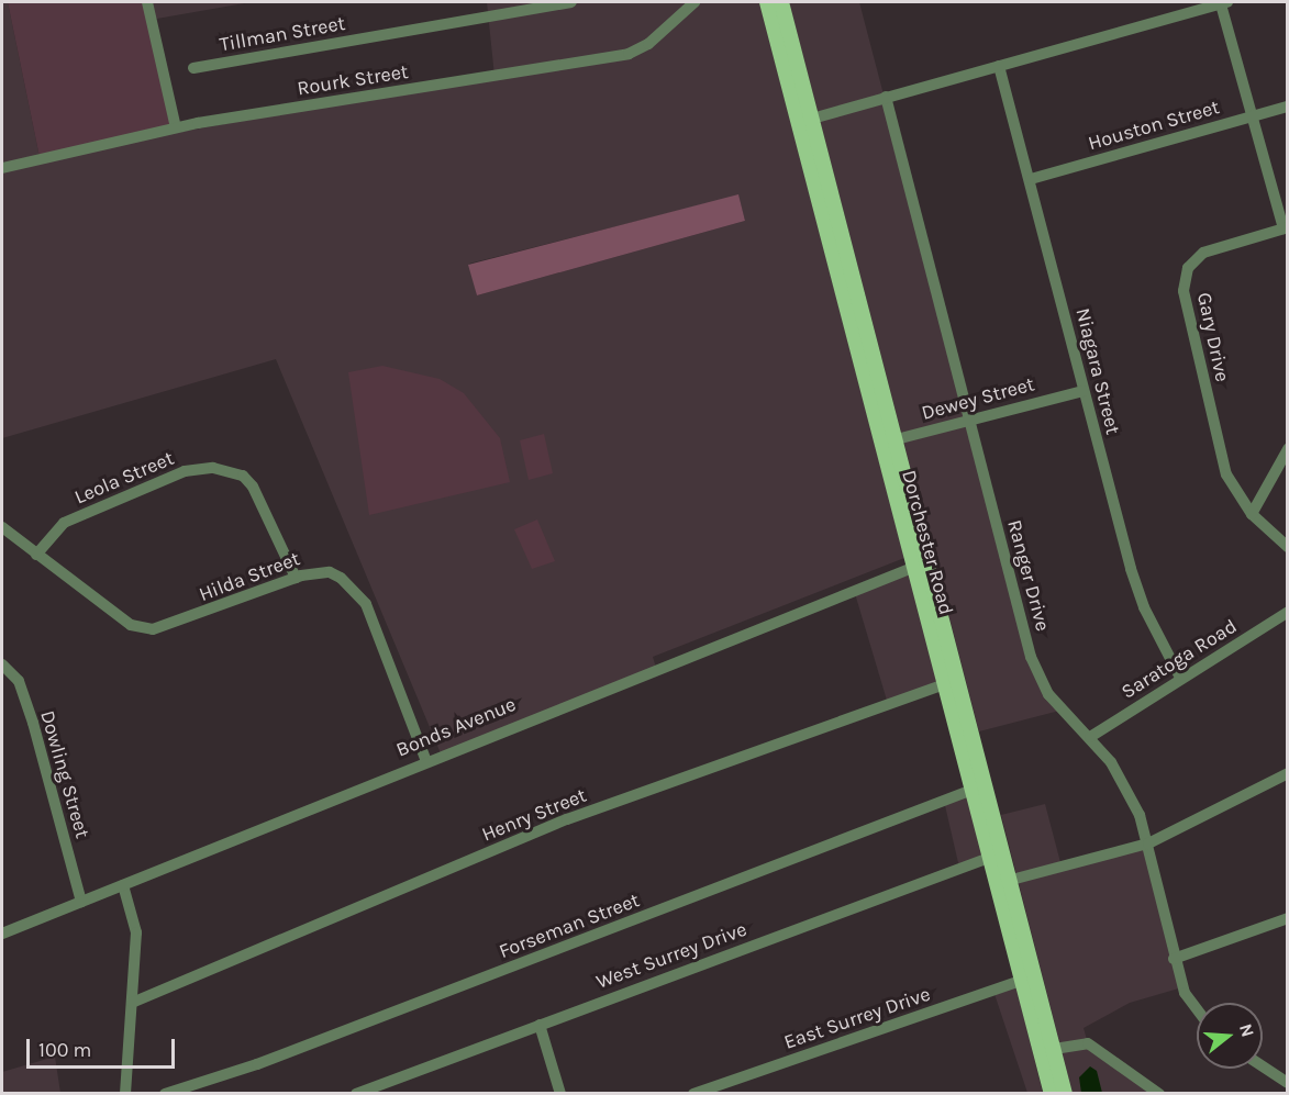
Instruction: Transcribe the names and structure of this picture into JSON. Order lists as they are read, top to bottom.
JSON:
{
  "streets": {
    "main road": ["Dorchester Road"],
    "street": [
      "Tillman Street",
      "Rourk Street",
      "Houston Street",
      "Gary Drive",
      "Niagara Street",
      "Dewey Street",
      "Leola Street",
      "Ranger Drive",
      "Hilda Street",
      "Saratoga Road",
      "Bonds Avenue",
      "Dowling Street",
      "Henry Street",
      "Forseman Street",
      "West Surrey Drive",
      "East Surrey Drive"
    ]
  },
  "crossings": [
    ["Houston Street", "Niagara Street"],
    ["Niagara Street", "Dewey Street"],
    ["Niagara Street", "Saratoga Road"],
    ["Dewey Street", "Dorchester Road"],
    ["Dewey Street", "Ranger Drive"],
    ["Leola Street", "Hilda Street"],
    ["Dorchester Road", "Bonds Avenue"],
    ["Dorchester Road", "Henry Street"],
    ["Dorchester Road", "Forseman Street"],
    ["Dorchester Road", "West Surrey Drive"],
    ["Dorchester Road", "East Surrey Drive"],
    ["Ranger Drive", "Saratoga Road"],
    ["Hilda Street", "Bonds Avenue"],
    ["Bonds Avenue", "Dowling Street"]
  ],
  "scale_bar": "100 m",
  "north": "right"
}
